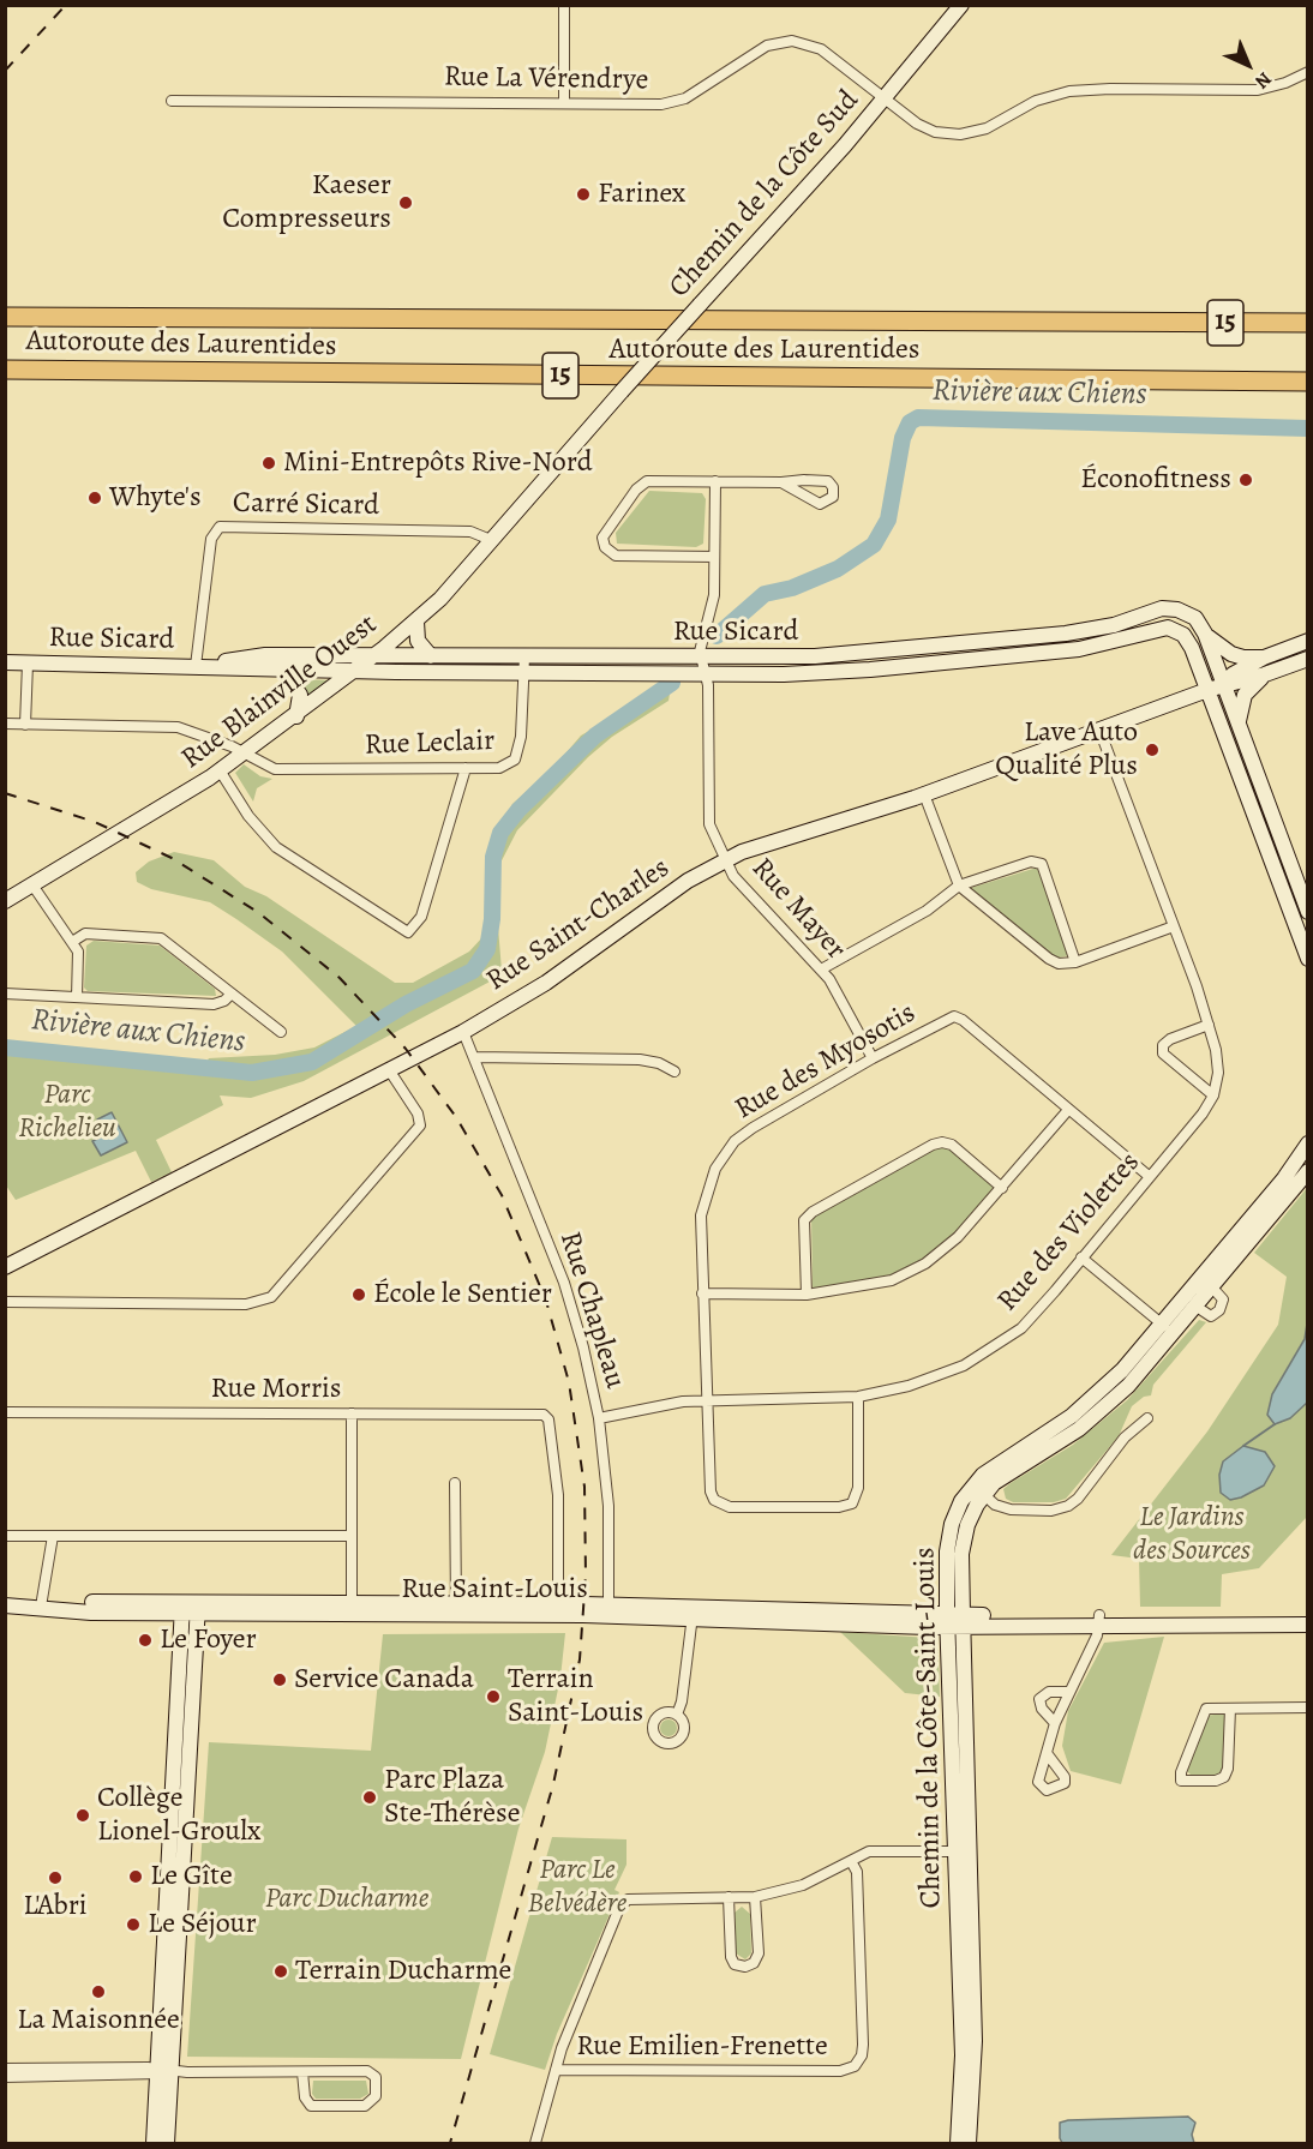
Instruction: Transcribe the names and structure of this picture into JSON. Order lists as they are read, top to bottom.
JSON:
{
  "streets": {
    "highway": ["15", "Autoroute des Laurentides"],
    "street": [
      "Rue La Vérendrye",
      "Chemin de la Côte Sud",
      "Carré Sicard",
      "Rue Sicard",
      "Rue Blainville Ouest",
      "Rue Leclair",
      "Rue Mayer",
      "Rue Saint-Charles",
      "Rue des Myosotis",
      "Rue des Violettes",
      "Rue Chapleau",
      "Rue Morris",
      "Rue Saint-Louis",
      "Chemin de la Côte-Saint-Louis",
      "Rue Emilien-Frenette"
    ]
  },
  "crossings": [
    ["Rue La Vérendrye", "Chemin de la Côte Sud"],
    ["Chemin de la Côte Sud", "Rue Blainville Ouest"],
    ["Carré Sicard", "Rue Sicard"],
    ["Carré Sicard", "Rue Blainville Ouest"],
    ["Rue Sicard", "Rue Blainville Ouest"],
    ["Rue Sicard", "Rue Leclair"],
    ["Rue Sicard", "Rue Mayer"],
    ["Rue Sicard", "Rue Saint-Charles"],
    ["Rue Blainville Ouest", "Rue Leclair"],
    ["Rue Mayer", "Rue Saint-Charles"],
    ["Rue Mayer", "Rue des Myosotis"],
    ["Rue Saint-Charles", "Rue des Violettes"],
    ["Rue Saint-Charles", "Rue Chapleau"],
    ["Rue des Myosotis", "Rue des Violettes"],
    ["Rue des Violettes", "Rue Chapleau"],
    ["Rue Chapleau", "Rue Saint-Louis"],
    ["Rue Morris", "Rue Saint-Louis"],
    ["Rue Saint-Louis", "Chemin de la Côte-Saint-Louis"]
  ],
  "water": ["Rivière aux Chiens"],
  "parks": [
    "Parc Richelieu",
    "Le Jardins des Sources",
    "Parc Le Belvédère",
    "Parc Ducharme"
  ],
  "places": [
    "Farinex",
    "Kaeser Compresseurs",
    "Mini-Entrepôts Rive-Nord",
    "Éconofitness",
    "Whyte's",
    "Lave Auto Qualité Plus",
    "École le Sentier",
    "Le Foyer",
    "Service Canada",
    "Terrain Saint-Louis",
    "Parc Plaza Ste-Thérèse",
    "Collège Lionel-Groulx",
    "Le Gîte",
    "L'Abri",
    "Le Séjour",
    "Terrain Ducharme",
    "La Maisonnée"
  ],
  "north": "bottom right"
}
